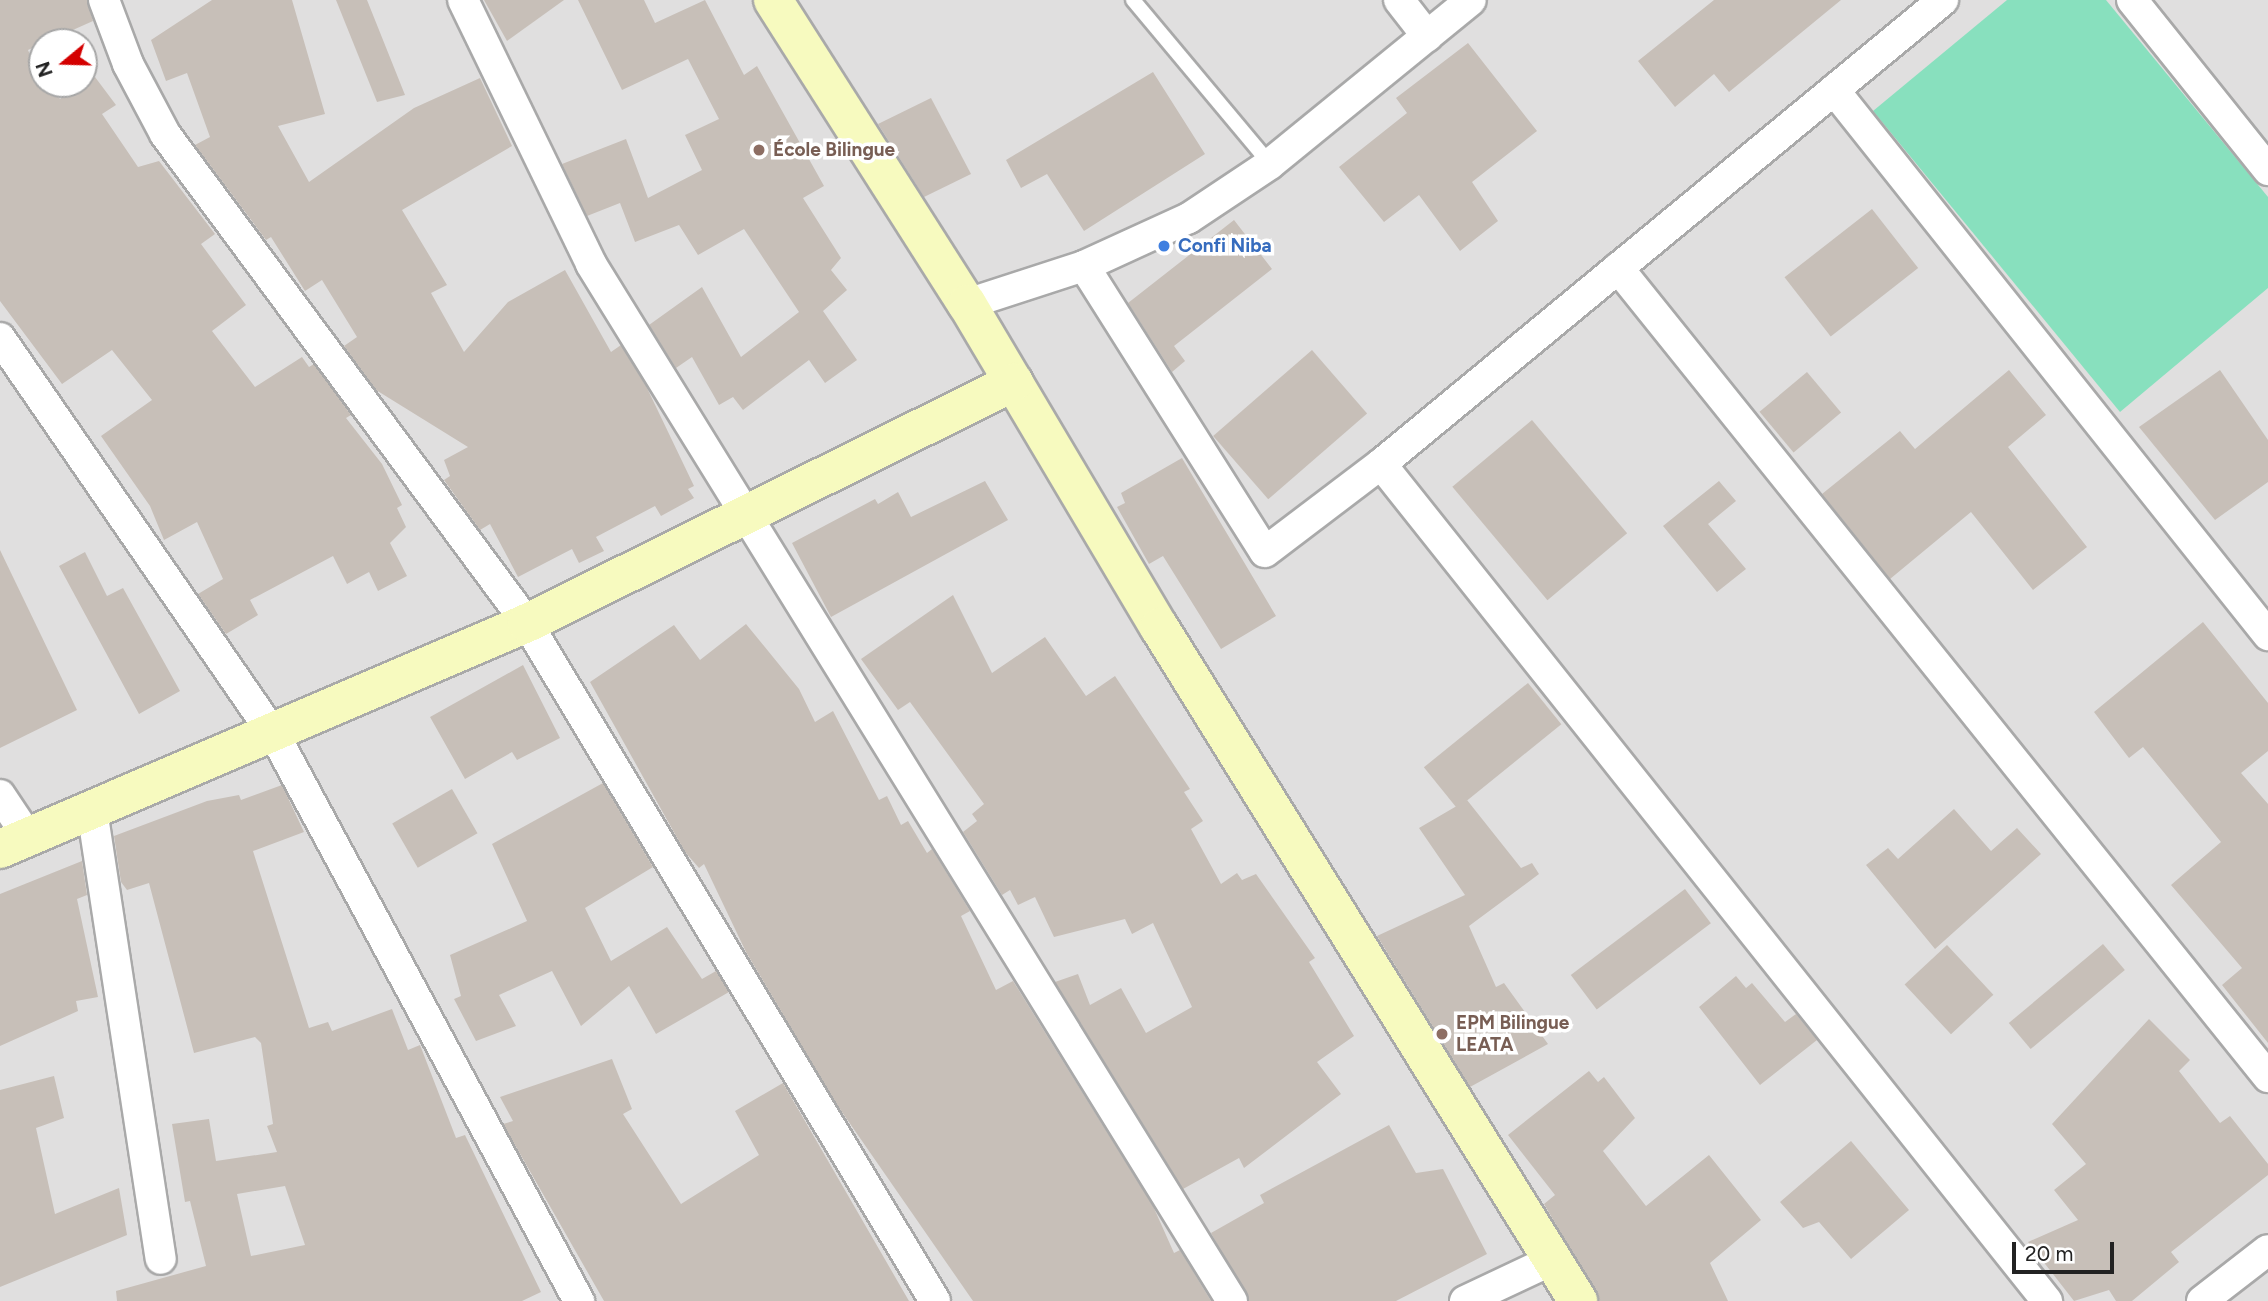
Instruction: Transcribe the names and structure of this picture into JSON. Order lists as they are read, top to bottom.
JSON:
{
  "places": ["École Bilingue", "Confi Niba", "EPM Bilingue LEATA"],
  "scale_bar": "20 m",
  "north": "left"
}
